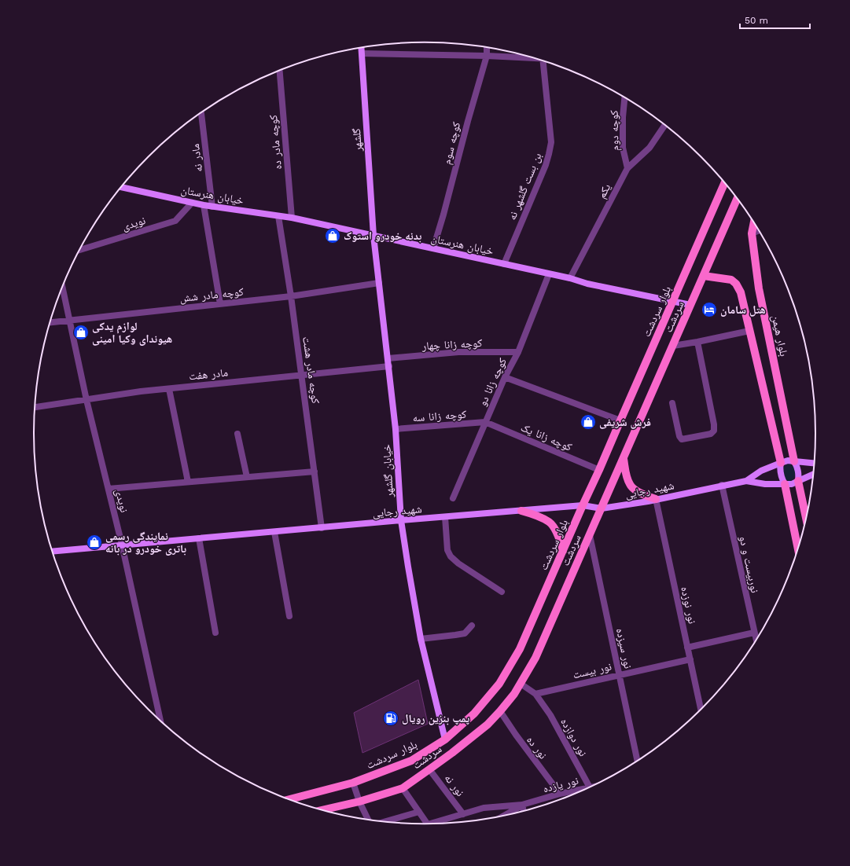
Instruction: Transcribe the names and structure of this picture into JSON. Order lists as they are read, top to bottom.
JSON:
{
  "streets": {
    "main road": [
      "گلشهر",
      "خیابان هنرستان",
      "بلوار سردشت",
      "سردشت",
      "بلوار هیمن",
      "خیابان گلشهر",
      "شهید رجایی"
    ],
    "street": [
      "کوچه دوم",
      "کوچه مادر ده",
      "کوچه سوم",
      "مادر نه",
      "بن بست گلشهر نه",
      "یکم",
      "نویدی",
      "کوچه مادر شش",
      "کوچه زانا چهار",
      "کوچه مادر هشت",
      "مادر هفت",
      "کوچه زانا دو",
      "کوچه زانا سه",
      "کوچه زانا یک",
      "نوربیست و دو",
      "نور نوزده",
      "نور سیزده",
      "نور بیست",
      "نور دوازده",
      "نور ده",
      "نور یازده",
      "نور نه"
    ]
  },
  "crossings": [
    ["کوچه دوم", "یکم"],
    ["گلشهر", "خیابان هنرستان"],
    ["گلشهر", "خیابان گلشهر"],
    ["کوچه مادر ده", "خیابان هنرستان"],
    ["کوچه سوم", "خیابان هنرستان"],
    ["مادر نه", "خیابان هنرستان"],
    ["بن بست گلشهر نه", "خیابان هنرستان"],
    ["یکم", "خیابان هنرستان"],
    ["خیابان هنرستان", "نویدی"],
    ["خیابان هنرستان", "بلوار سردشت"],
    ["خیابان هنرستان", "سردشت"],
    ["خیابان هنرستان", "کوچه مادر هشت"],
    ["خیابان هنرستان", "کوچه زانا دو"],
    ["خیابان هنرستان", "خیابان گلشهر"],
    ["نویدی", "کوچه مادر شش"],
    ["نویدی", "مادر هفت"],
    ["نویدی", "شهید رجایی"],
    ["کوچه مادر شش", "کوچه مادر هشت"],
    ["کوچه مادر شش", "خیابان گلشهر"],
    ["بلوار سردشت", "کوچه زانا یک"],
    ["بلوار سردشت", "خیابان گلشهر"],
    ["بلوار سردشت", "شهید رجایی"],
    ["سردشت", "شهید رجایی"],
    ["سردشت", "نور سیزده"],
    ["سردشت", "نور ده"],
    ["سردشت", "نور نه"],
    ["بلوار هیمن", "شهید رجایی"],
    ["کوچه زانا چهار", "کوچه زانا دو"],
    ["کوچه زانا چهار", "خیابان گلشهر"],
    ["کوچه مادر هشت", "مادر هفت"],
    ["کوچه مادر هشت", "شهید رجایی"],
    ["مادر هفت", "خیابان گلشهر"],
    ["کوچه زانا دو", "کوچه زانا سه"],
    ["کوچه زانا دو", "کوچه زانا یک"],
    ["کوچه زانا سه", "کوچه زانا یک"],
    ["کوچه زانا سه", "خیابان گلشهر"],
    ["خیابان گلشهر", "شهید رجایی"],
    ["شهید رجایی", "نوربیست و دو"],
    ["شهید رجایی", "نور نوزده"],
    ["نور نوزده", "نور بیست"],
    ["نور سیزده", "نور بیست"],
    ["نور بیست", "نور دوازده"],
    ["نور ده", "نور یازده"]
  ],
  "places": {
    "shop": [
      "بدنه خودرو استوک",
      "لوازم یدکى هیونداى وکیا امینى",
      "فرش شریفی",
      "نمایندگی رسمی باتری خودرو در بانه"
    ],
    "hotel": ["هتل سامان"],
    "fuel station": ["پمپ بنزین رویال"]
  },
  "scale_bar": "50 m"
}
